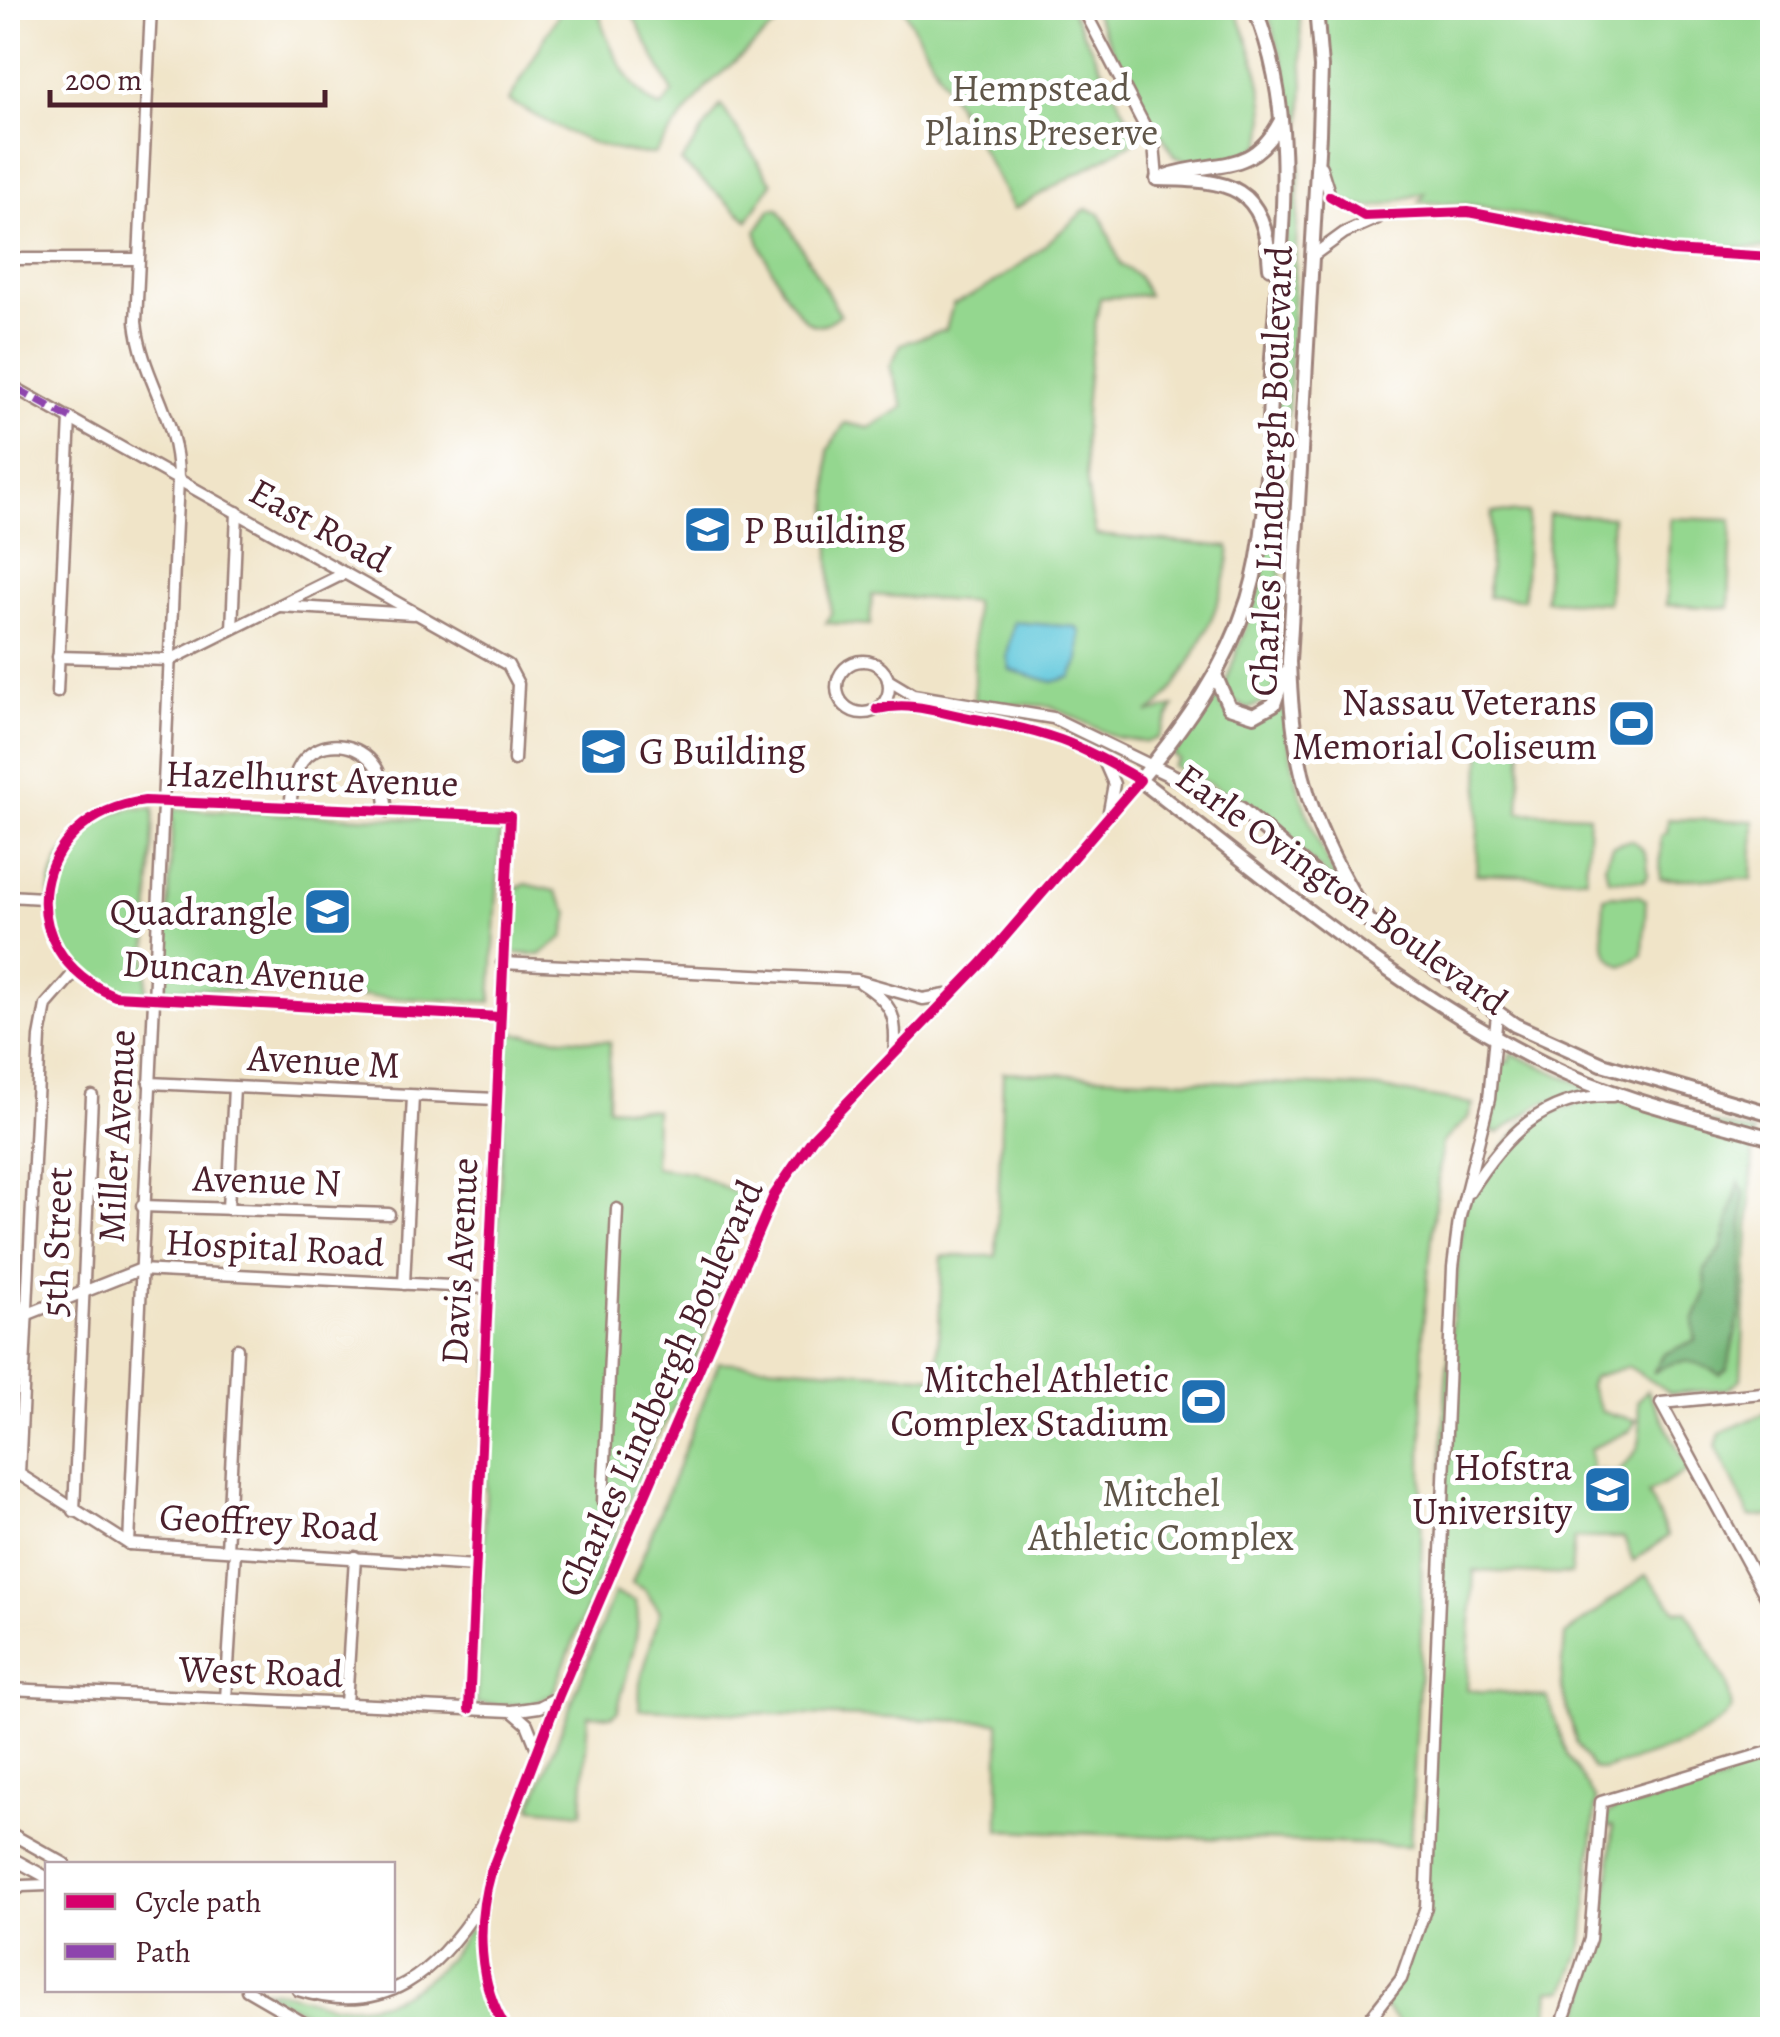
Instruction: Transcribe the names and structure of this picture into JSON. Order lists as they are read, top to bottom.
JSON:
{
  "streets": {
    "main road": ["Charles Lindbergh Boulevard", "Earle Ovington Boulevard"],
    "street": [
      "East Road",
      "Hazelhurst Avenue",
      "Duncan Avenue",
      "Avenue M",
      "Miller Avenue",
      "Avenue N",
      "5th Street",
      "Hospital Road",
      "Davis Avenue",
      "Geoffrey Road",
      "West Road"
    ]
  },
  "crossings": [
    ["Charles Lindbergh Boulevard", "Earle Ovington Boulevard"],
    ["Charles Lindbergh Boulevard", "West Road"],
    ["East Road", "Miller Avenue"],
    ["Hazelhurst Avenue", "Duncan Avenue"],
    ["Hazelhurst Avenue", "Miller Avenue"],
    ["Hazelhurst Avenue", "Davis Avenue"],
    ["Duncan Avenue", "Miller Avenue"],
    ["Duncan Avenue", "Davis Avenue"],
    ["Avenue M", "Miller Avenue"],
    ["Avenue M", "Davis Avenue"],
    ["Miller Avenue", "Avenue N"],
    ["Miller Avenue", "Hospital Road"],
    ["Miller Avenue", "Geoffrey Road"],
    ["5th Street", "Hospital Road"],
    ["5th Street", "Geoffrey Road"],
    ["Hospital Road", "Davis Avenue"],
    ["Hospital Road", "Geoffrey Road"],
    ["Davis Avenue", "Geoffrey Road"],
    ["Davis Avenue", "West Road"]
  ],
  "parks": ["Hempstead Plains Preserve", "Mitchel Athletic Complex"],
  "places": {
    "school or university": [
      "P Building",
      "G Building",
      "Quadrangle",
      "Hofstra University"
    ],
    "sports": ["Nassau Veterans Memorial Coliseum", "Mitchel Athletic Complex Stadium"]
  },
  "legend": ["Cycle path", "Path"],
  "scale_bar": "200 m"
}
